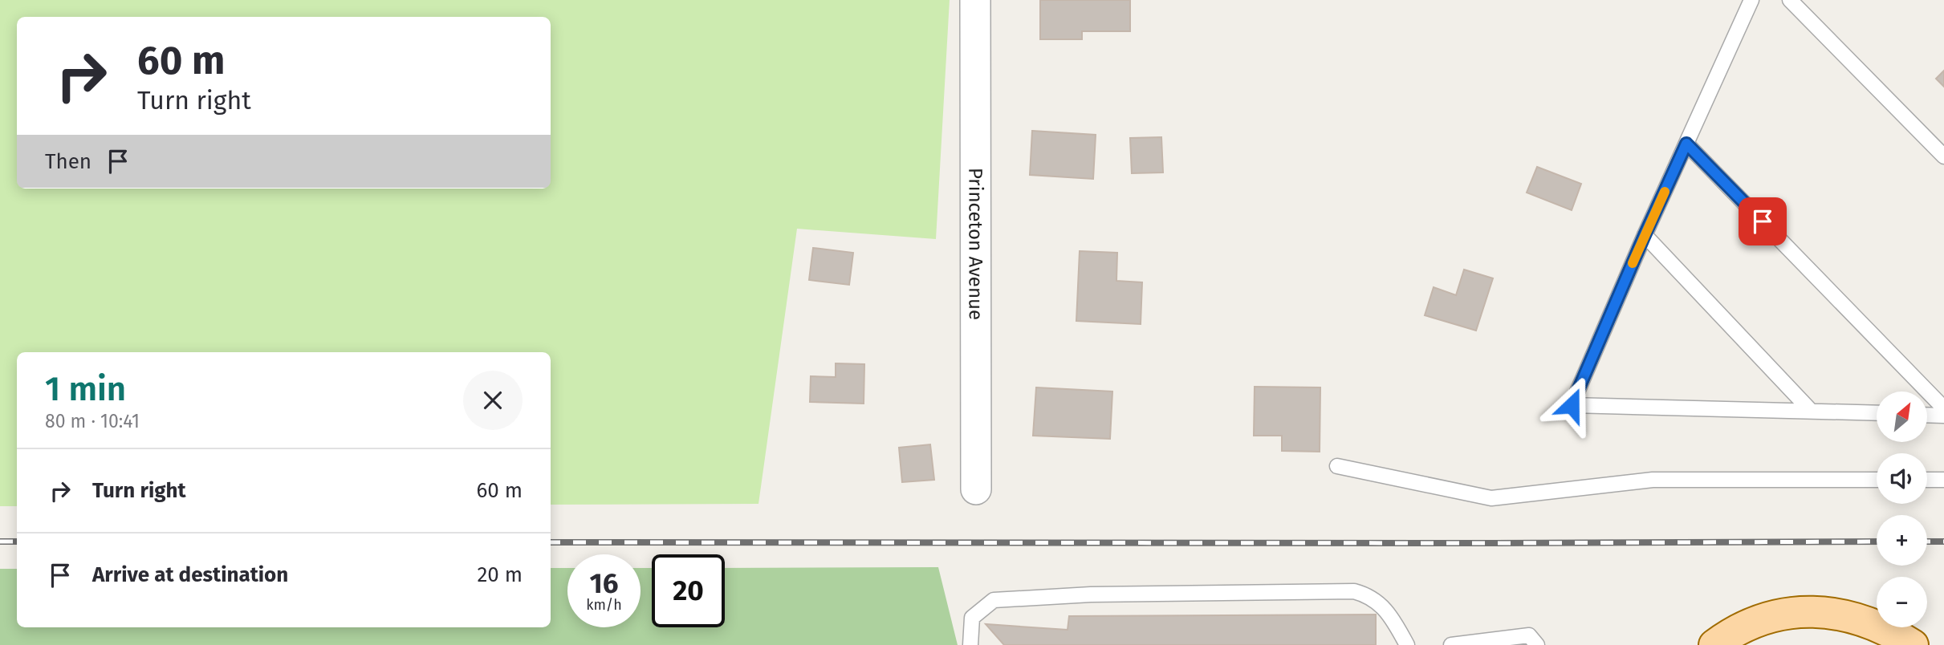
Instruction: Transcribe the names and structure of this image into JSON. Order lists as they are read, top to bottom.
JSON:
{
  "streets": {
    "street": ["Princeton Avenue"]
  },
  "north": "top right",
  "page": {
    "turn": ["60 m", "Turn right"],
    "then": "Then",
    "heading": ["1 min", "80 m · 10:41"],
    "map_buttons": ["+", "−"],
    "list": [
      {
        "name": "Turn right",
        "value": "60 m"
      },
      {
        "name": "Arrive at destination",
        "value": "20 m"
      }
    ],
    "speed": "16 km/h",
    "limit": "20"
  }
}
